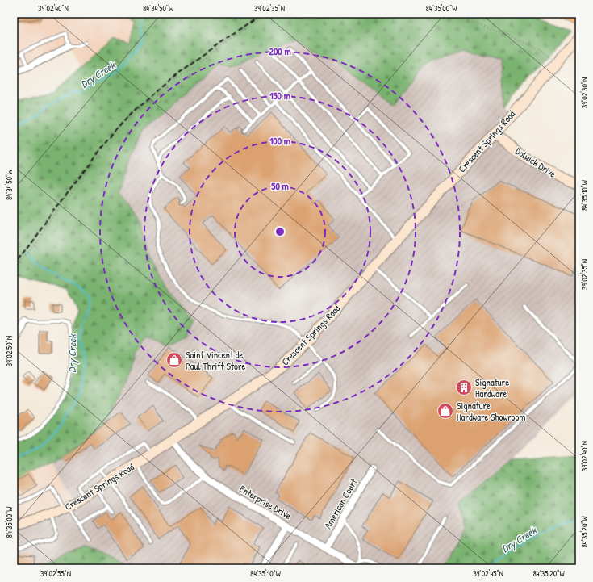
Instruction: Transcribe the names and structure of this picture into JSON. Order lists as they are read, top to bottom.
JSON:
{
  "streets": {
    "main road": ["Crescent Springs Road", "Dolwick Drive"],
    "street": ["Enterprise Drive", "American Court"]
  },
  "crossings": [
    ["Crescent Springs Road", "Dolwick Drive"],
    ["Crescent Springs Road", "Enterprise Drive"],
    ["Enterprise Drive", "American Court"]
  ],
  "water": ["Dry Creek"],
  "places": {
    "shop": ["Saint Vincent de Paul Thrift Store", "Signature Hardware Showroom"],
    "building": ["Signature Hardware"]
  },
  "coordinates": [
    "39°02'40\"N",
    "84°34'50\"W",
    "39°02'35\"N",
    "84°35'00\"W",
    "39°02'30\"N",
    "84°35'10\"W",
    "39°02'50\"N",
    "84°35'20\"W",
    "39°02'55\"N",
    "39°02'45\"N"
  ],
  "rings": [
    "200 m",
    "150 m",
    "100 m",
    "50 m"
  ]
}
